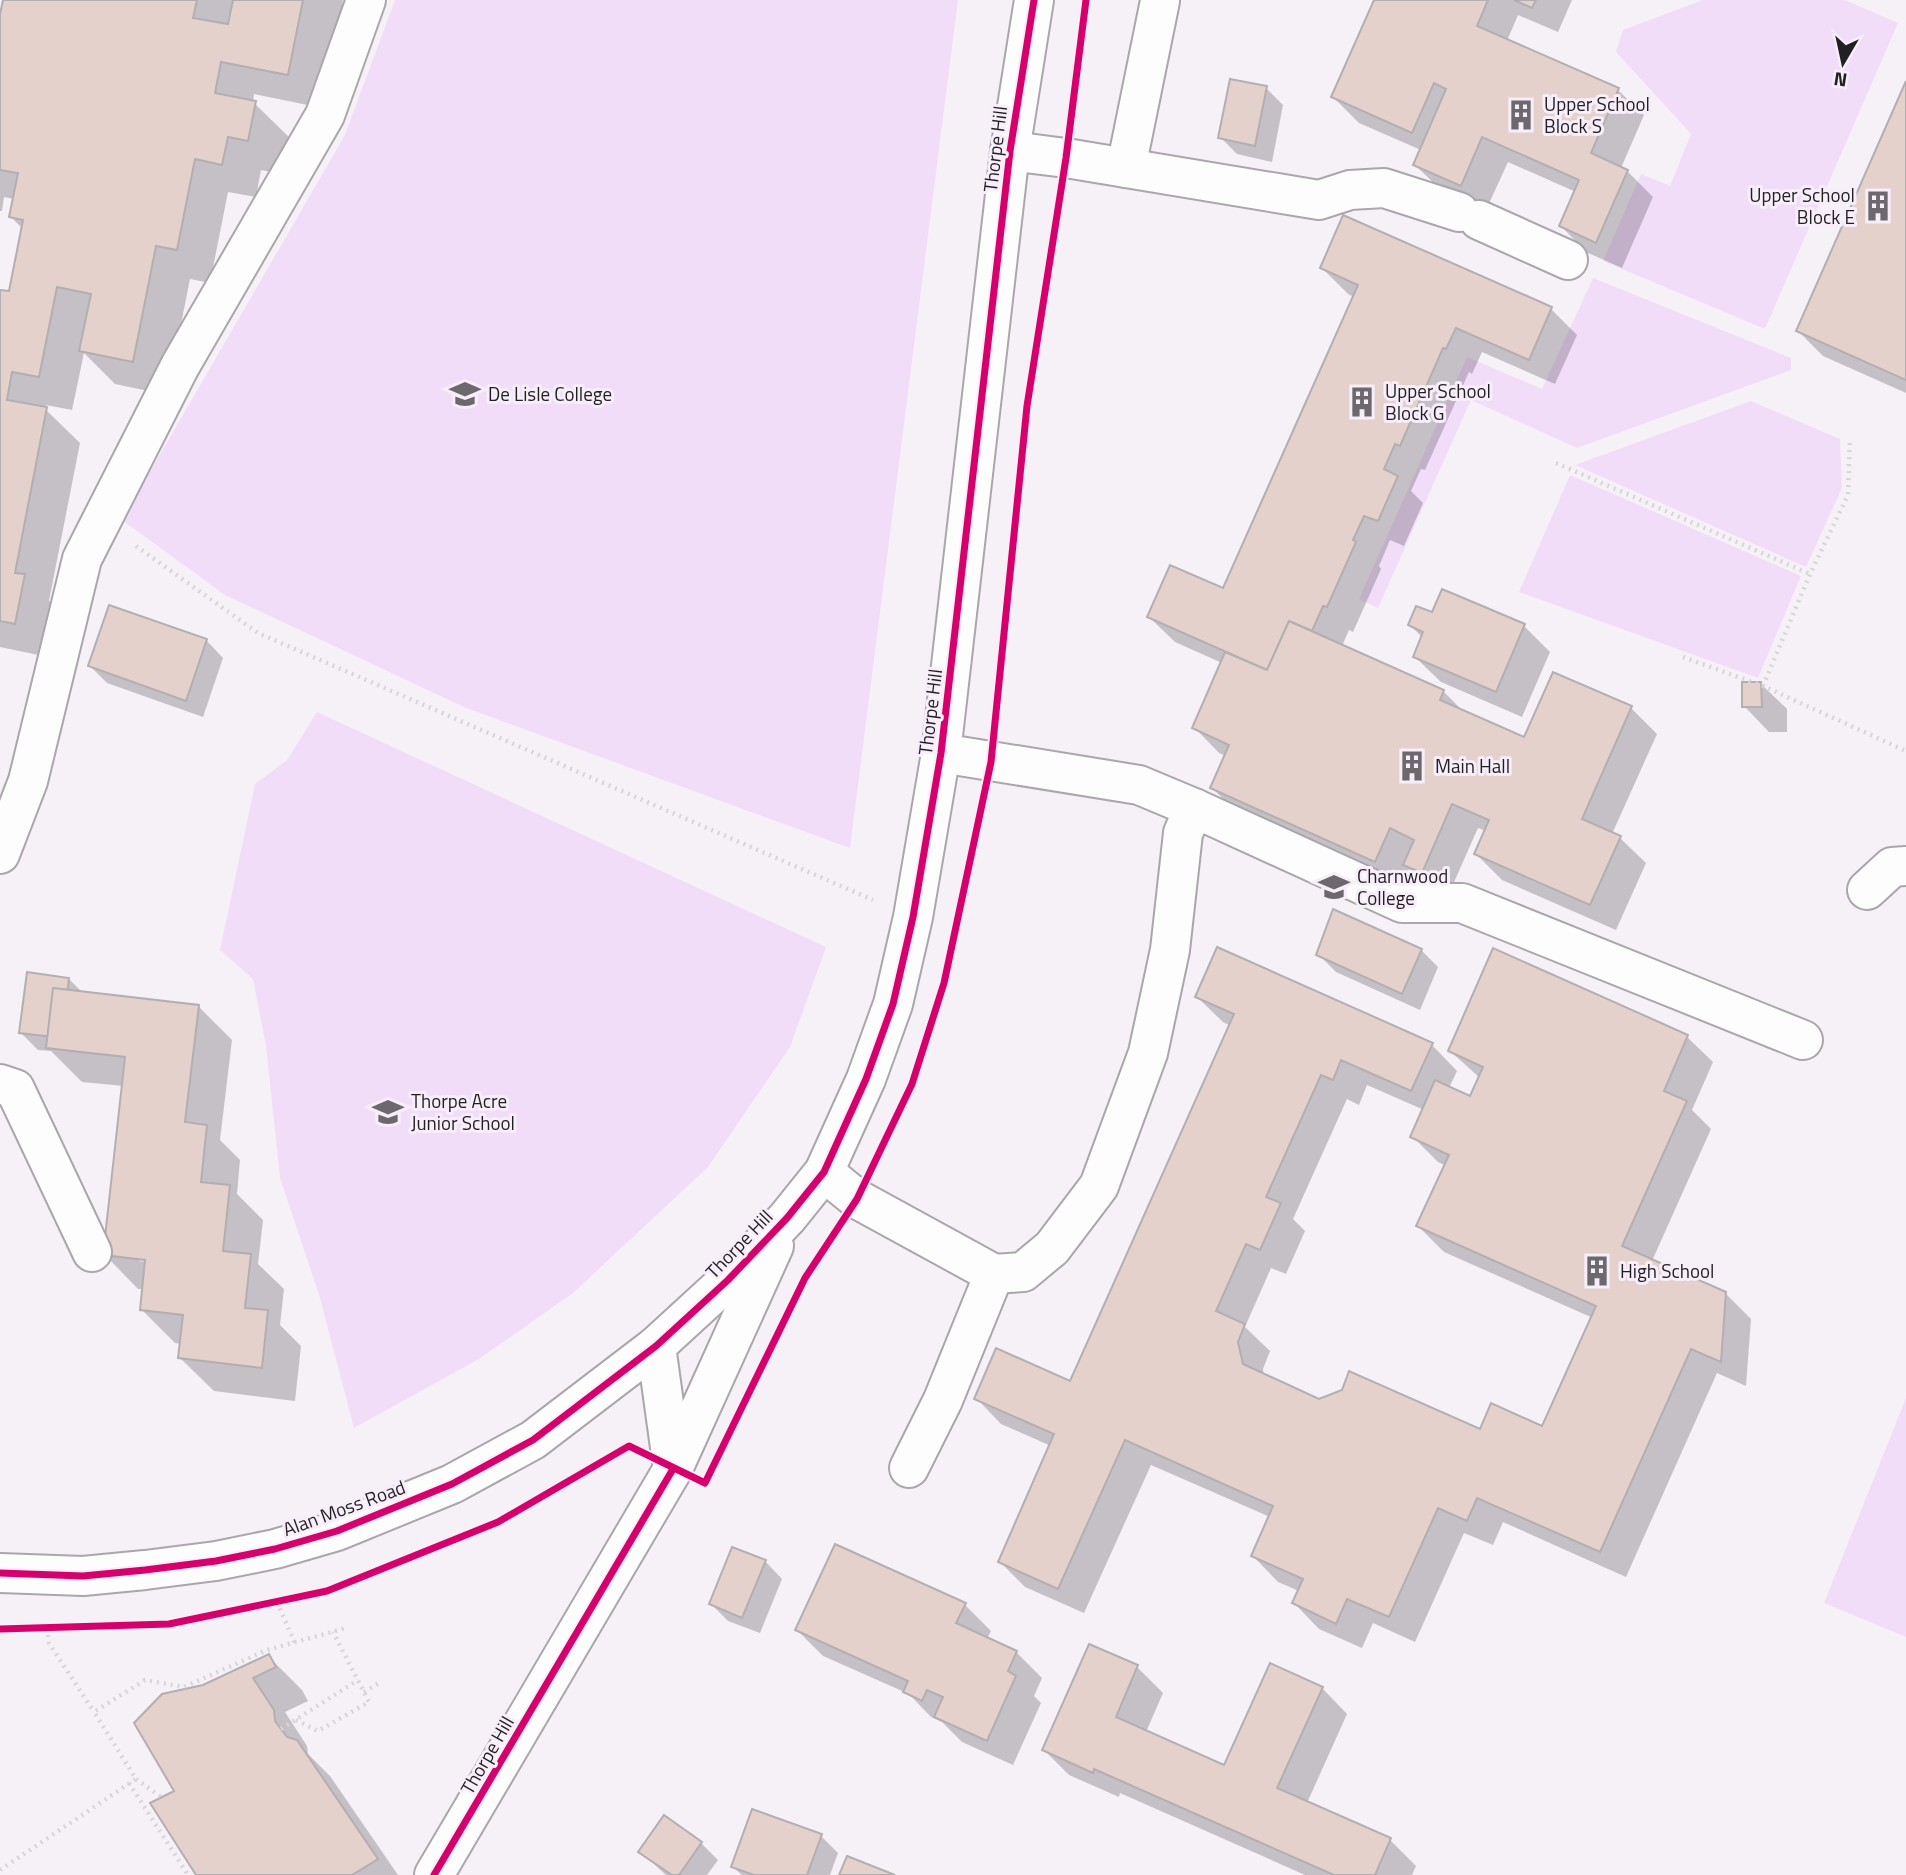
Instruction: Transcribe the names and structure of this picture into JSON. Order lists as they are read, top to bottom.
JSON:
{
  "streets": {
    "street": ["Thorpe Hill", "Alan Moss Road"]
  },
  "crossings": [
    ["Thorpe Hill", "Alan Moss Road"]
  ],
  "places": {
    "building": [
      "Upper School Block S",
      "Upper School Block E",
      "Upper School Block G",
      "Main Hall",
      "High School"
    ],
    "school or university": ["De Lisle College", "Charnwood College", "Thorpe Acre Junior School"]
  },
  "north": "bottom"
}
